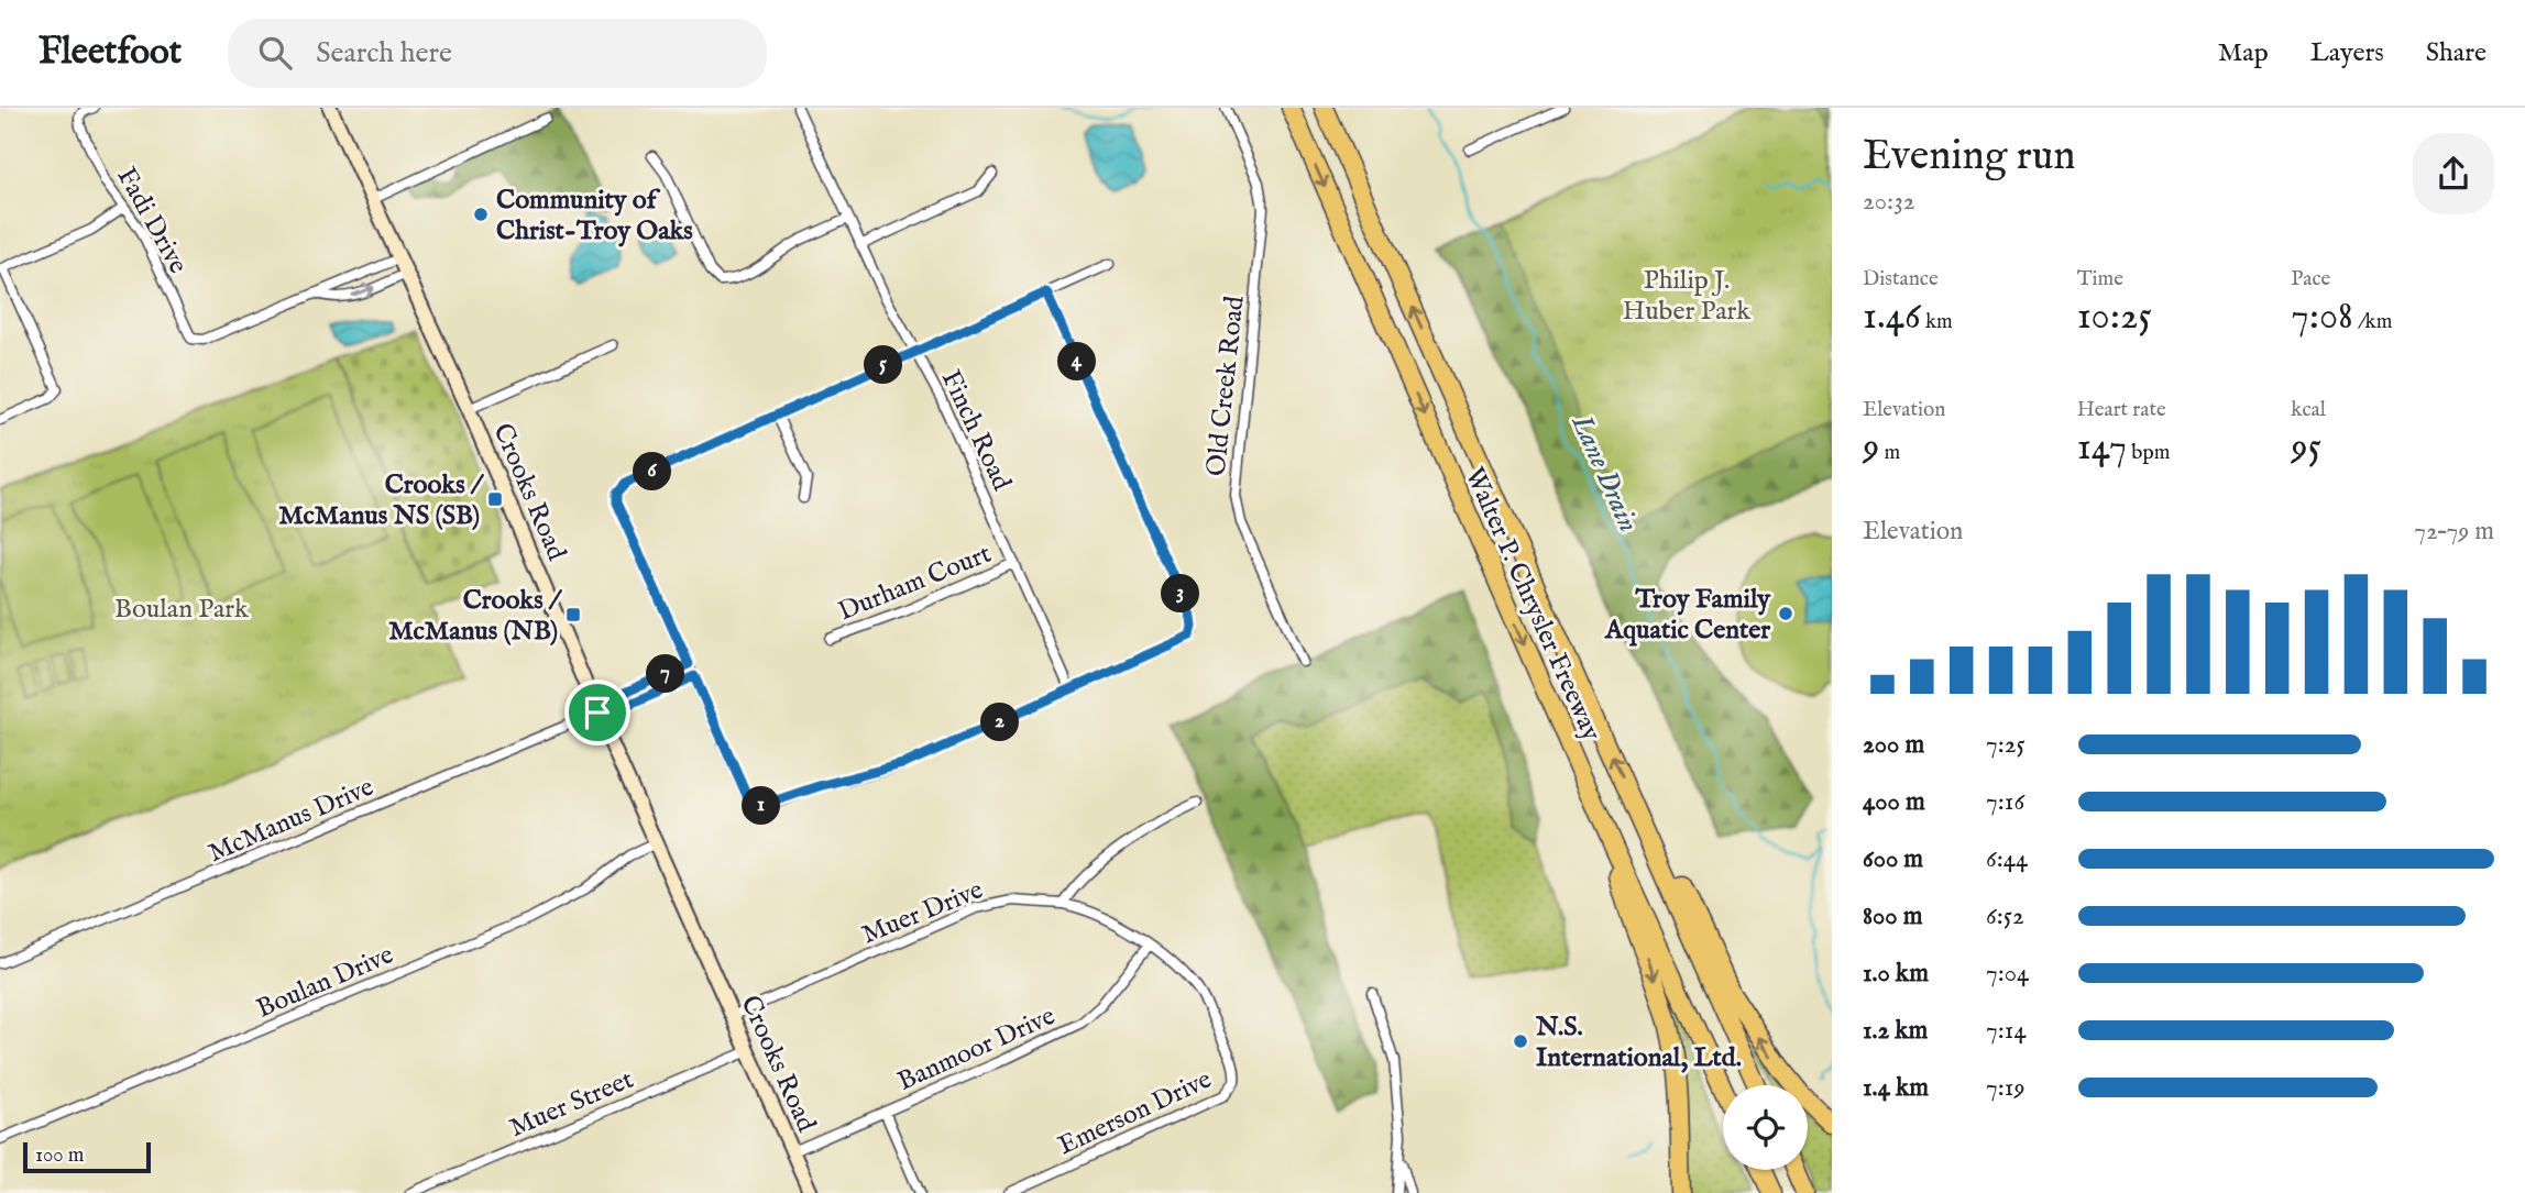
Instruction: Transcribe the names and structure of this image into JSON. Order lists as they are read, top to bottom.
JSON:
{
  "streets": {
    "highway": ["Walter P. Chrysler Freeway"],
    "main road": ["Crooks Road"],
    "street": [
      "Fadi Drive",
      "Old Creek Road",
      "Finch Road",
      "Durham Court",
      "McManus Drive",
      "Muer Drive",
      "Boulan Drive",
      "Banmoor Drive",
      "Muer Street",
      "Emerson Drive"
    ]
  },
  "crossings": [
    ["Finch Road", "Durham Court"],
    ["Crooks Road", "McManus Drive"],
    ["Crooks Road", "Muer Drive"],
    ["Crooks Road", "Boulan Drive"],
    ["Crooks Road", "Banmoor Drive"],
    ["Crooks Road", "Muer Street"],
    ["Muer Drive", "Banmoor Drive"],
    ["Muer Drive", "Emerson Drive"]
  ],
  "water": ["Lane Drain"],
  "parks": ["Philip J. Huber Park", "Boulan Park"],
  "places": {
    "other": ["Community of Christ-Troy Oaks", "Troy Family Aquatic Center", "N.S. International, Ltd."],
    "transit": ["Crooks / McManus NS (SB)", "Crooks / McManus (NB)"]
  },
  "scale_bar": "100 m",
  "page": {
    "header": "Fleetfoot",
    "search": "Search here",
    "nav": ["Map", "Layers", "Share"],
    "heading": ["Evening run", "20:32"],
    "stats": [
      ["Distance", "1.46 km"],
      ["Time", "10:25"],
      ["Pace", "7:08 /km"],
      ["Elevation", "9 m"],
      ["Heart rate", "147 bpm"],
      ["kcal", "95"]
    ],
    "pins": [
      "4",
      "5",
      "6",
      "3",
      "7",
      "2",
      "1"
    ],
    "chart": ["Elevation", "72–79 m"],
    "list": [
      {
        "name": "200 m",
        "note": "7:25"
      },
      {
        "name": "400 m",
        "note": "7:16"
      },
      {
        "name": "600 m",
        "note": "6:44"
      },
      {
        "name": "800 m",
        "note": "6:52"
      },
      {
        "name": "1.0 km",
        "note": "7:04"
      },
      {
        "name": "1.2 km",
        "note": "7:14"
      },
      {
        "name": "1.4 km",
        "note": "7:19"
      }
    ],
    "scale": "100 m"
  }
}
